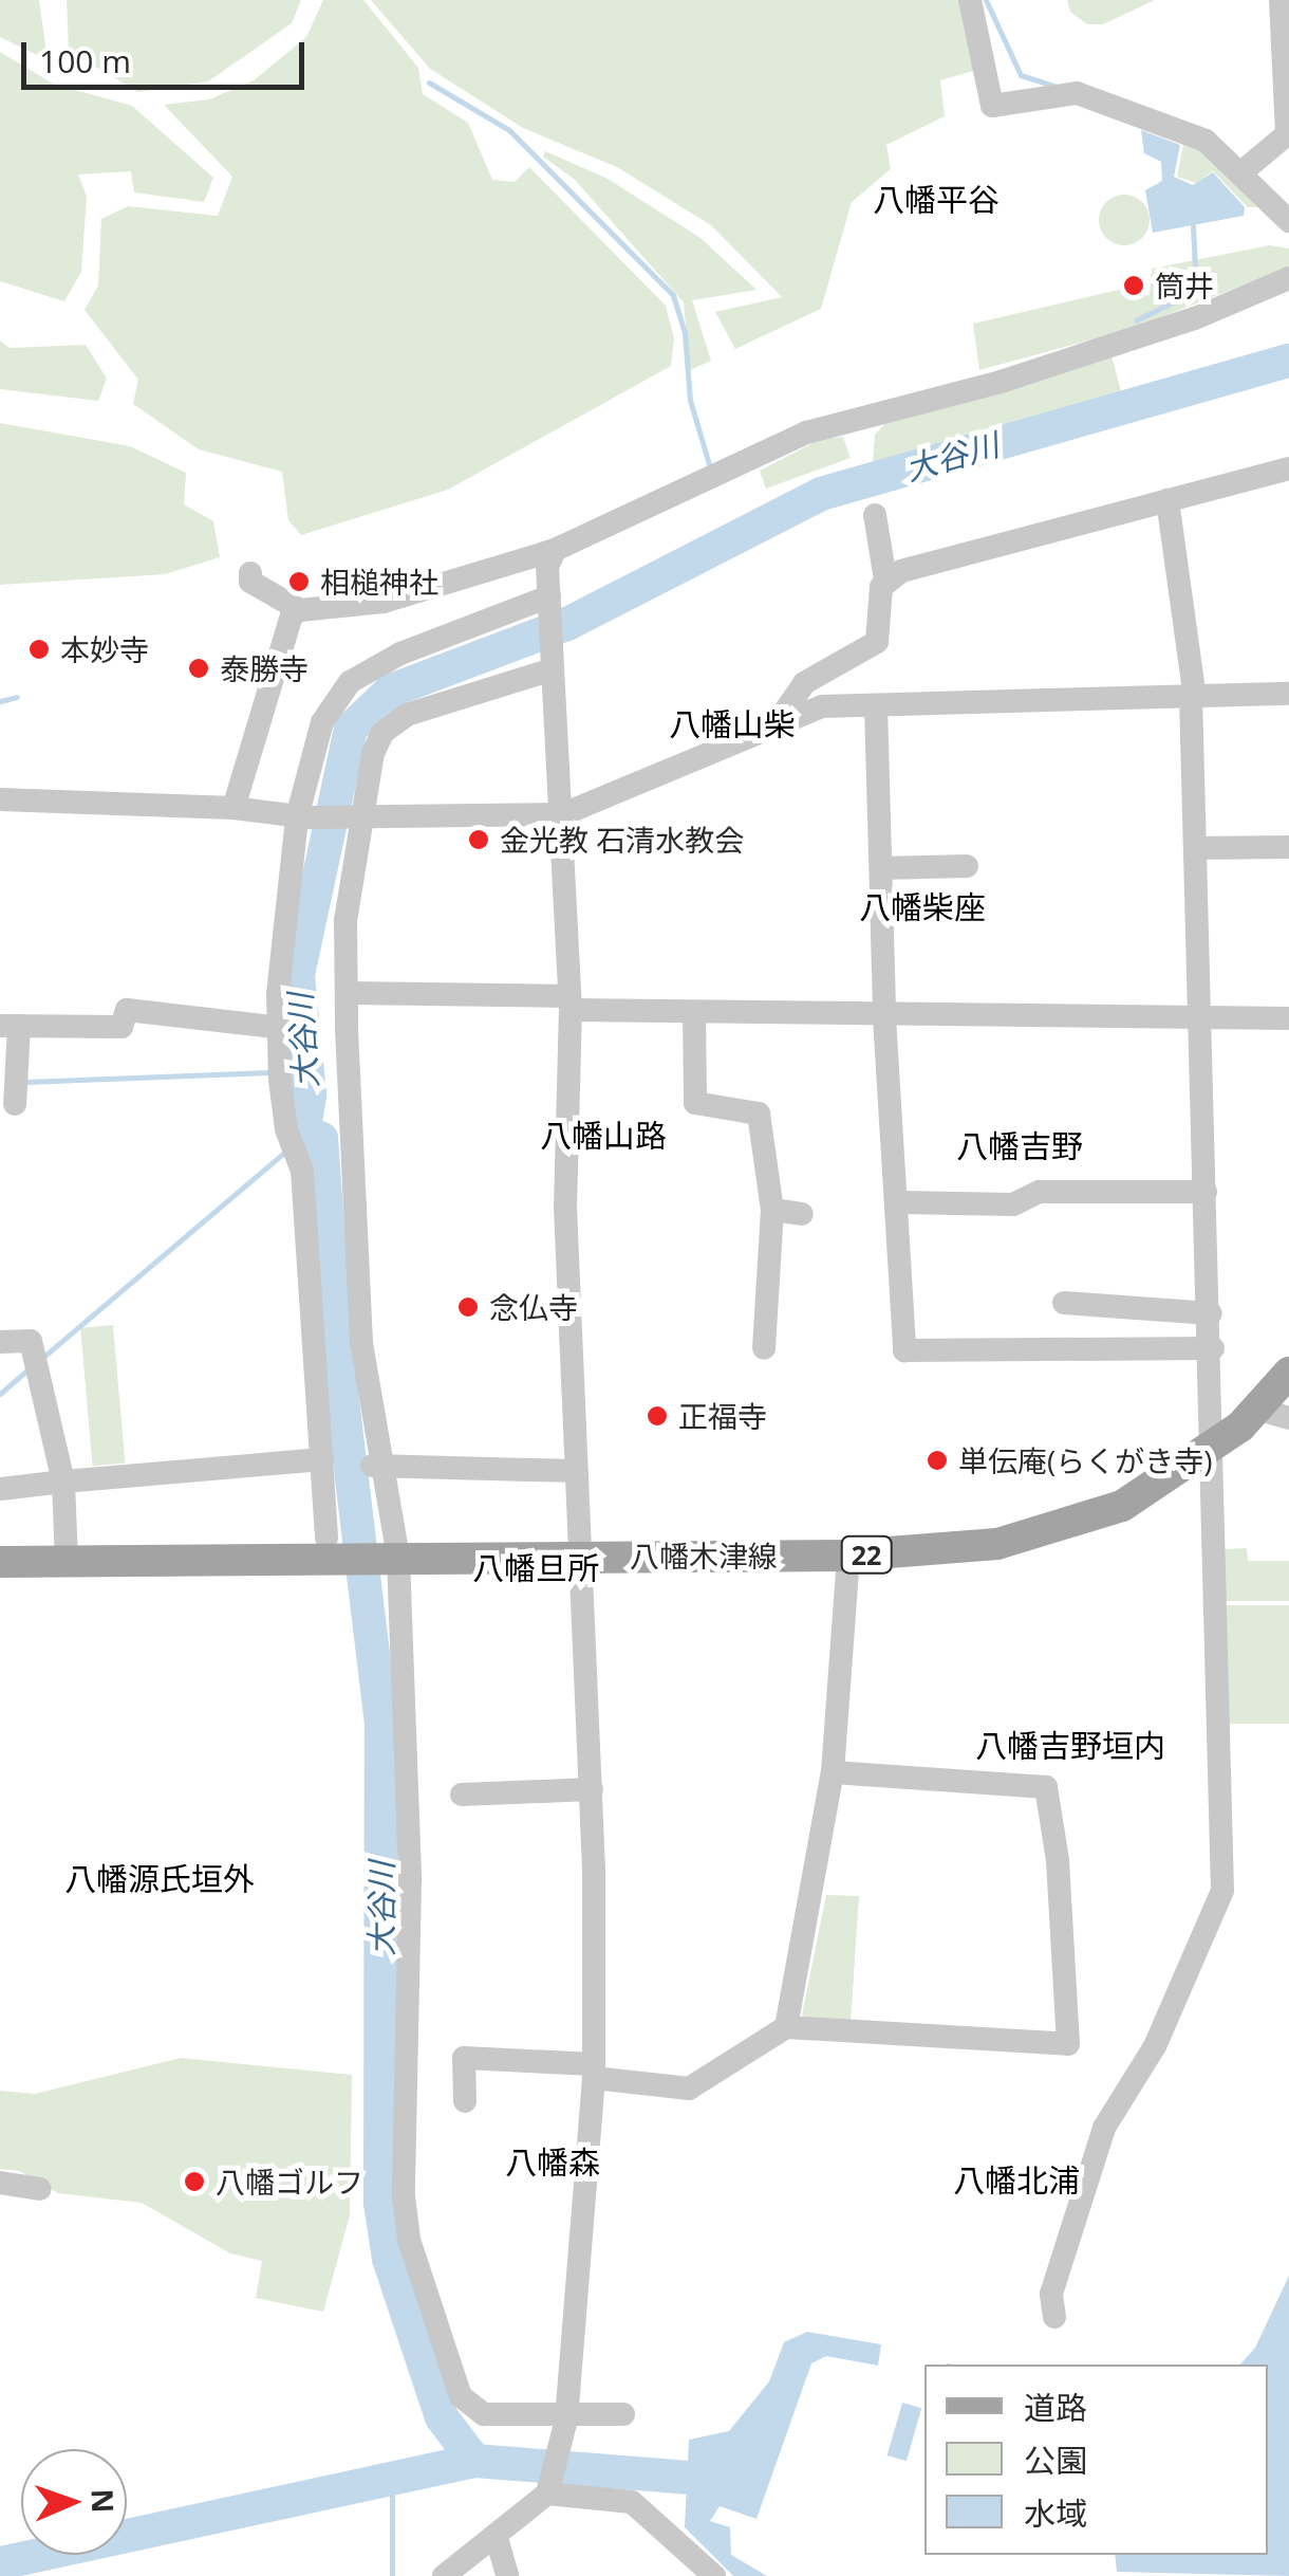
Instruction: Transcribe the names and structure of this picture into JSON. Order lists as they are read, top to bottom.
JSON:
{
  "streets": {
    "main road": ["22", "八幡木津線"]
  },
  "districts": [
    "八幡平谷",
    "八幡山柴",
    "八幡柴座",
    "八幡山路",
    "八幡吉野",
    "八幡旦所",
    "八幡吉野垣内",
    "八幡源氏垣外",
    "八幡森",
    "八幡北浦"
  ],
  "water": ["大谷川"],
  "places": [
    "筒井",
    "相槌神社",
    "本妙寺",
    "泰勝寺",
    "金光教 石清水教会",
    "念仏寺",
    "正福寺",
    "単伝庵(らくがき寺)",
    "八幡ゴルフ"
  ],
  "legend": ["道路", "公園", "水域"],
  "scale_bar": "100 m",
  "north": "right"
}
